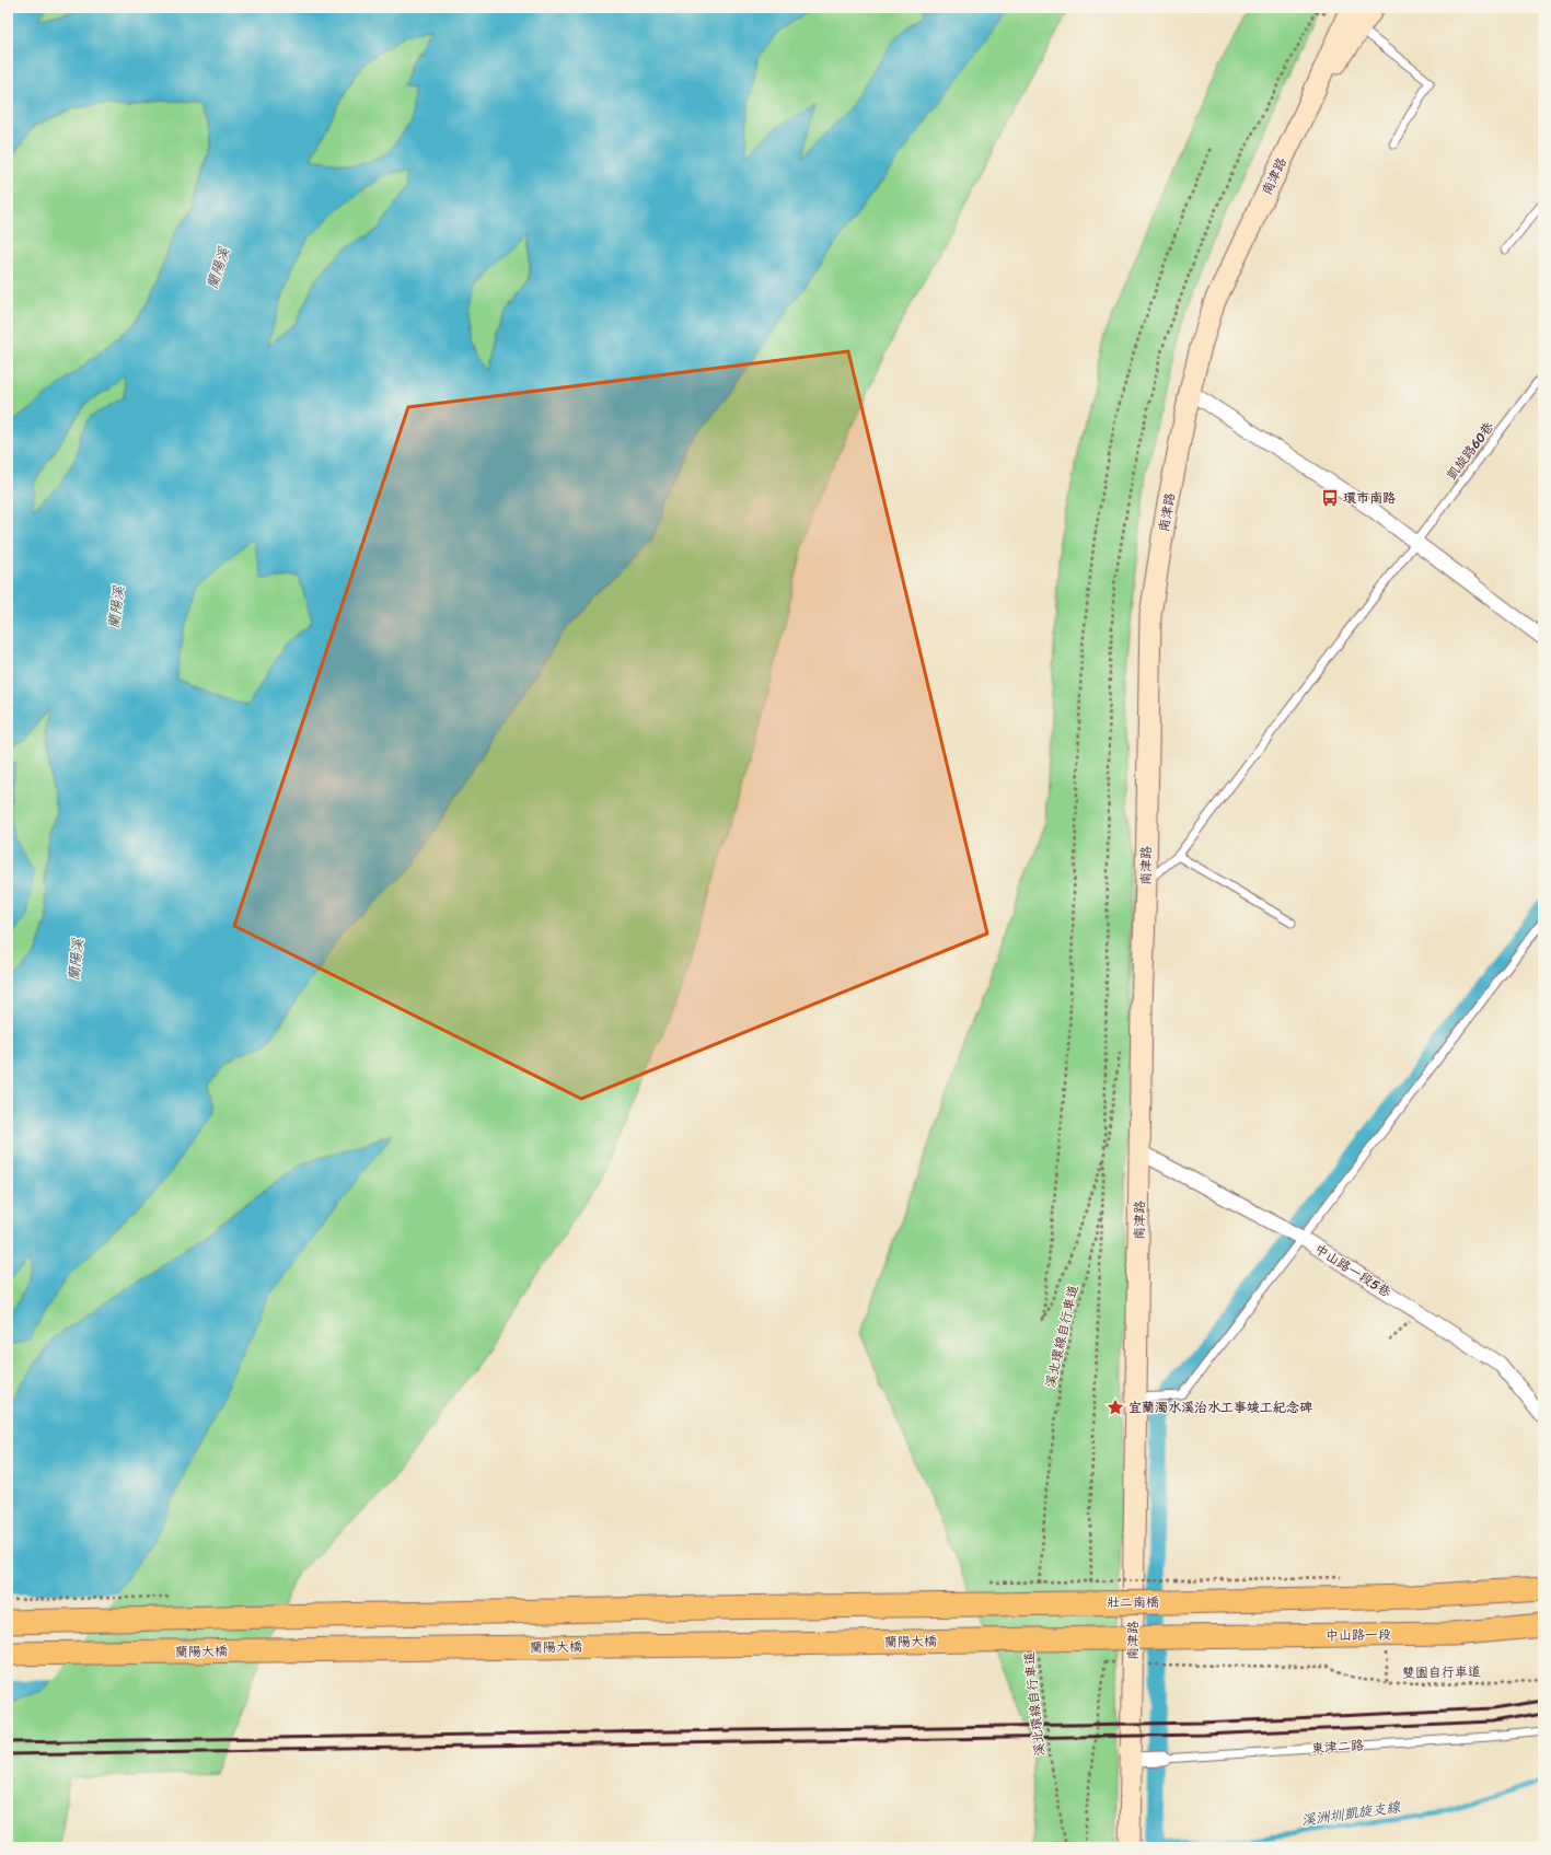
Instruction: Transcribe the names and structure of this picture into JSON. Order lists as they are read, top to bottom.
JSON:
{
  "streets": {
    "main road": ["壯二南橋", "中山路一段", "蘭陽大橋"],
    "street": ["南津路", "中山路一段5巷", "東津二路"],
    "lane": ["凱旋路60巷"],
    "path": ["溪北環線自行車道", "雙園自行車道"]
  },
  "crossings": [
    ["南津路", "凱旋路60巷"],
    ["南津路", "中山路一段5巷"],
    ["南津路", "東津二路"],
    ["溪北環線自行車道", "壯二南橋"],
    ["中山路一段", "蘭陽大橋"],
    ["中山路一段", "雙園自行車道"]
  ],
  "water": ["蘭陽溪", "溪洲圳凱旋支線"],
  "places": {
    "bus stop": ["環市南路"],
    "place": ["宜蘭濁水溪治水工事竣工紀念碑"]
  }
}
